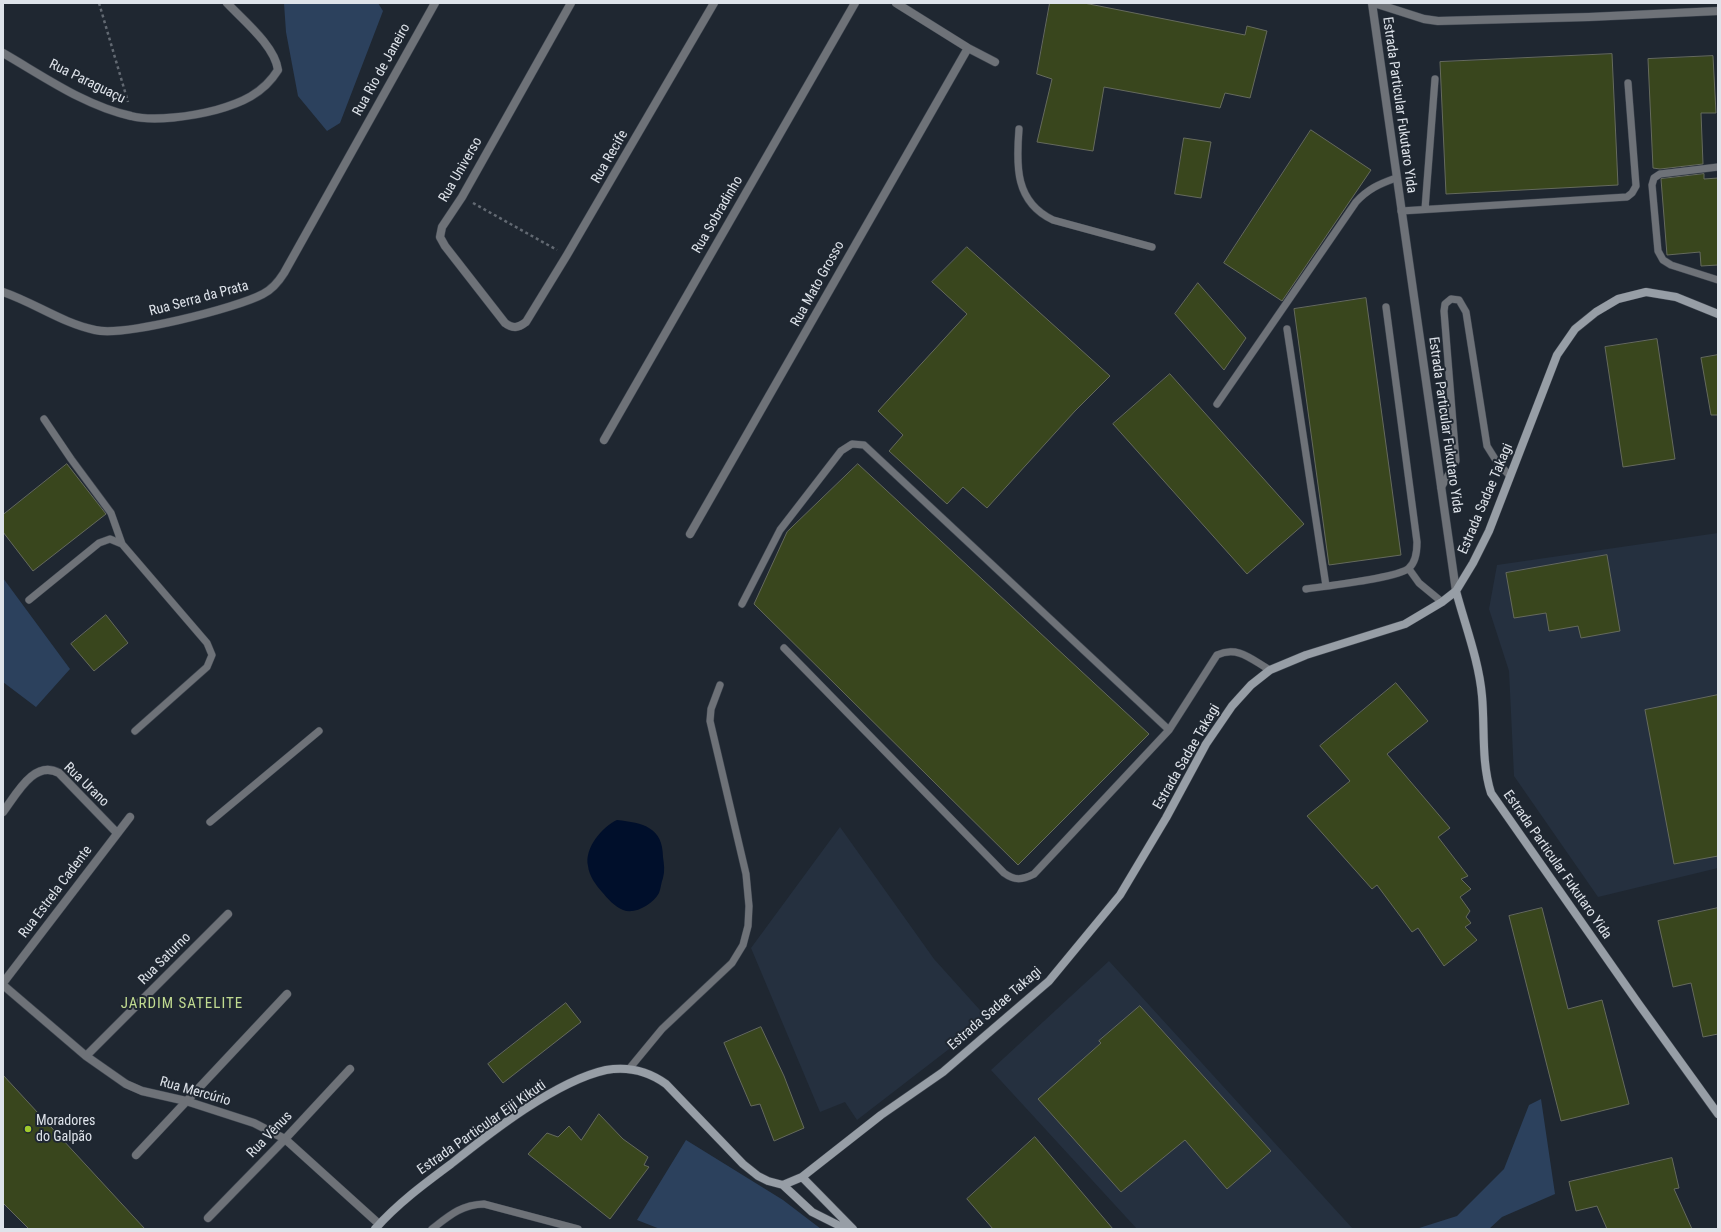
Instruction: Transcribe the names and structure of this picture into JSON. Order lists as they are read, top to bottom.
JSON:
{
  "streets": {
    "street": [
      "Rua Rio de Janeiro",
      "Rua Paraguaçu",
      "Estrada Particular Fukutaro Yida",
      "Rua Recife",
      "Rua Universo",
      "Rua Sobradinho",
      "Rua Mato Grosso",
      "Rua Serra da Prata",
      "Estrada Sadae Takagi",
      "Rua Urano",
      "Rua Estrela Cadente",
      "Rua Saturno",
      "Rua Mercúrio",
      "Estrada Particular Eiji Kikuti",
      "Rua Vênus"
    ]
  },
  "crossings": [
    ["Rua Rio de Janeiro", "Rua Serra da Prata"],
    ["Estrada Particular Fukutaro Yida", "Estrada Sadae Takagi"],
    ["Rua Recife", "Rua Universo"],
    ["Estrada Sadae Takagi", "Estrada Particular Eiji Kikuti"],
    ["Rua Urano", "Rua Estrela Cadente"],
    ["Rua Estrela Cadente", "Rua Mercúrio"],
    ["Rua Saturno", "Rua Mercúrio"],
    ["Rua Mercúrio", "Estrada Particular Eiji Kikuti"],
    ["Rua Mercúrio", "Rua Vênus"]
  ],
  "districts": ["JARDIM SATELITE"],
  "places": ["Moradores do Galpão"]
}
